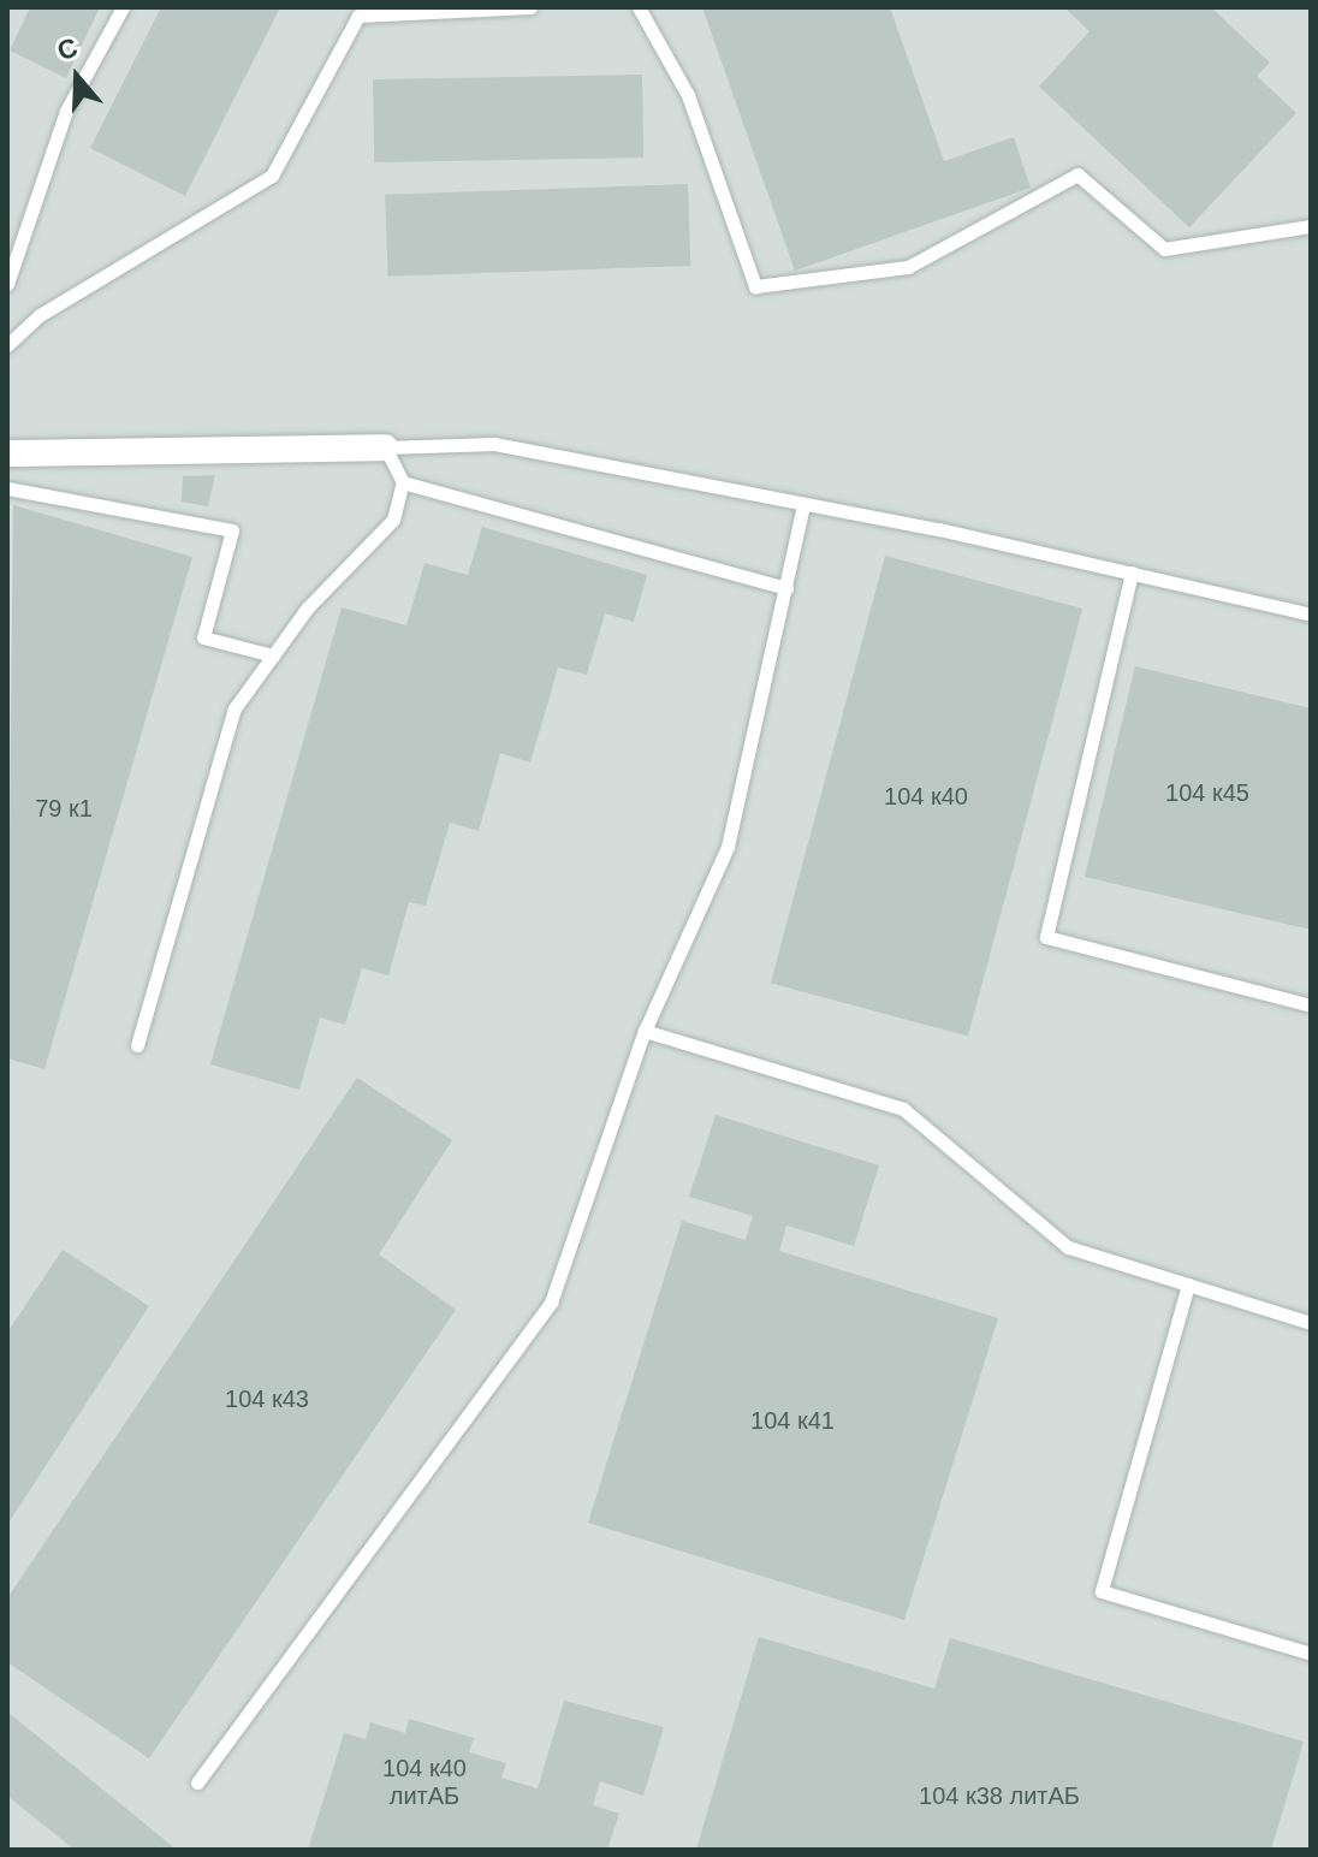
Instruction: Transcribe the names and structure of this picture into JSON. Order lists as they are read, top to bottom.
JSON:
{
  "house_numbers": [
    "104 к45",
    "104 к40",
    "79 к1",
    "104 к43",
    "104 к41",
    "104 к40 литАБ",
    "104 к38 литАБ"
  ],
  "north": "top"
}
